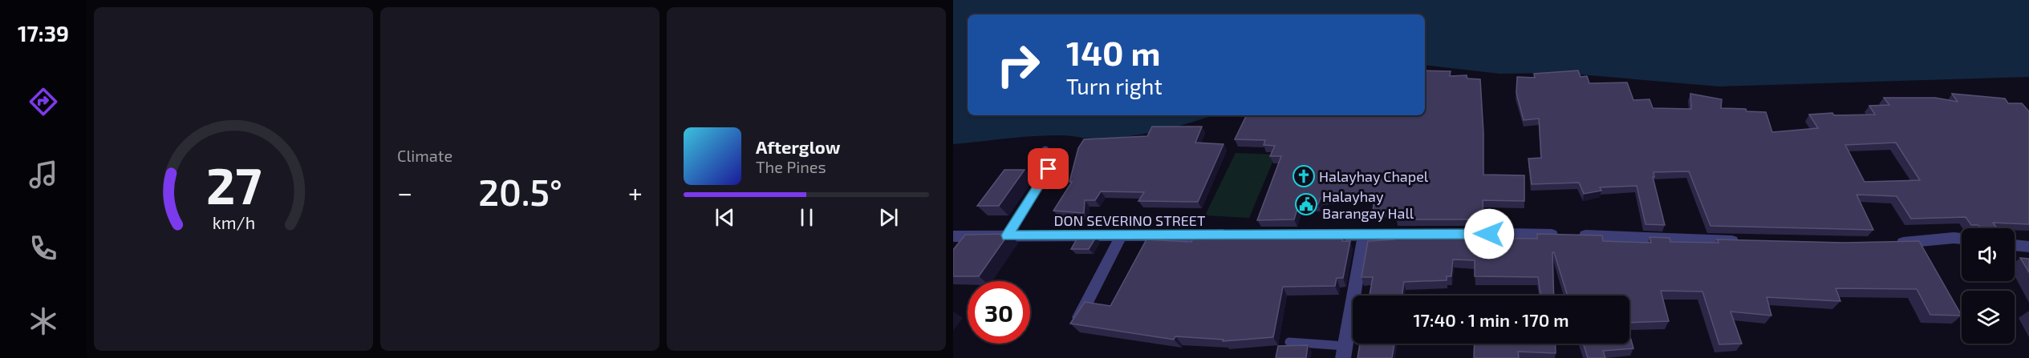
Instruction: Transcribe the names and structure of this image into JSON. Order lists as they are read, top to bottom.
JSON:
{
  "streets": {
    "street": ["DON SEVERINO STREET"]
  },
  "places": {
    "church": ["Halayhay Chapel"],
    "public building": ["Halayhay Barangay Hall"]
  },
  "page": {
    "tabs": "17:39",
    "tile": "Climate",
    "turn": ["140 m", "Turn right"],
    "song": ["Afterglow", "The Pines"],
    "heat": ["−", "20.5°", "+"],
    "limit": "30",
    "trip": "17:40 · 1 min · 170 m",
    "gauge": ["27", "km/h"]
  }
}
